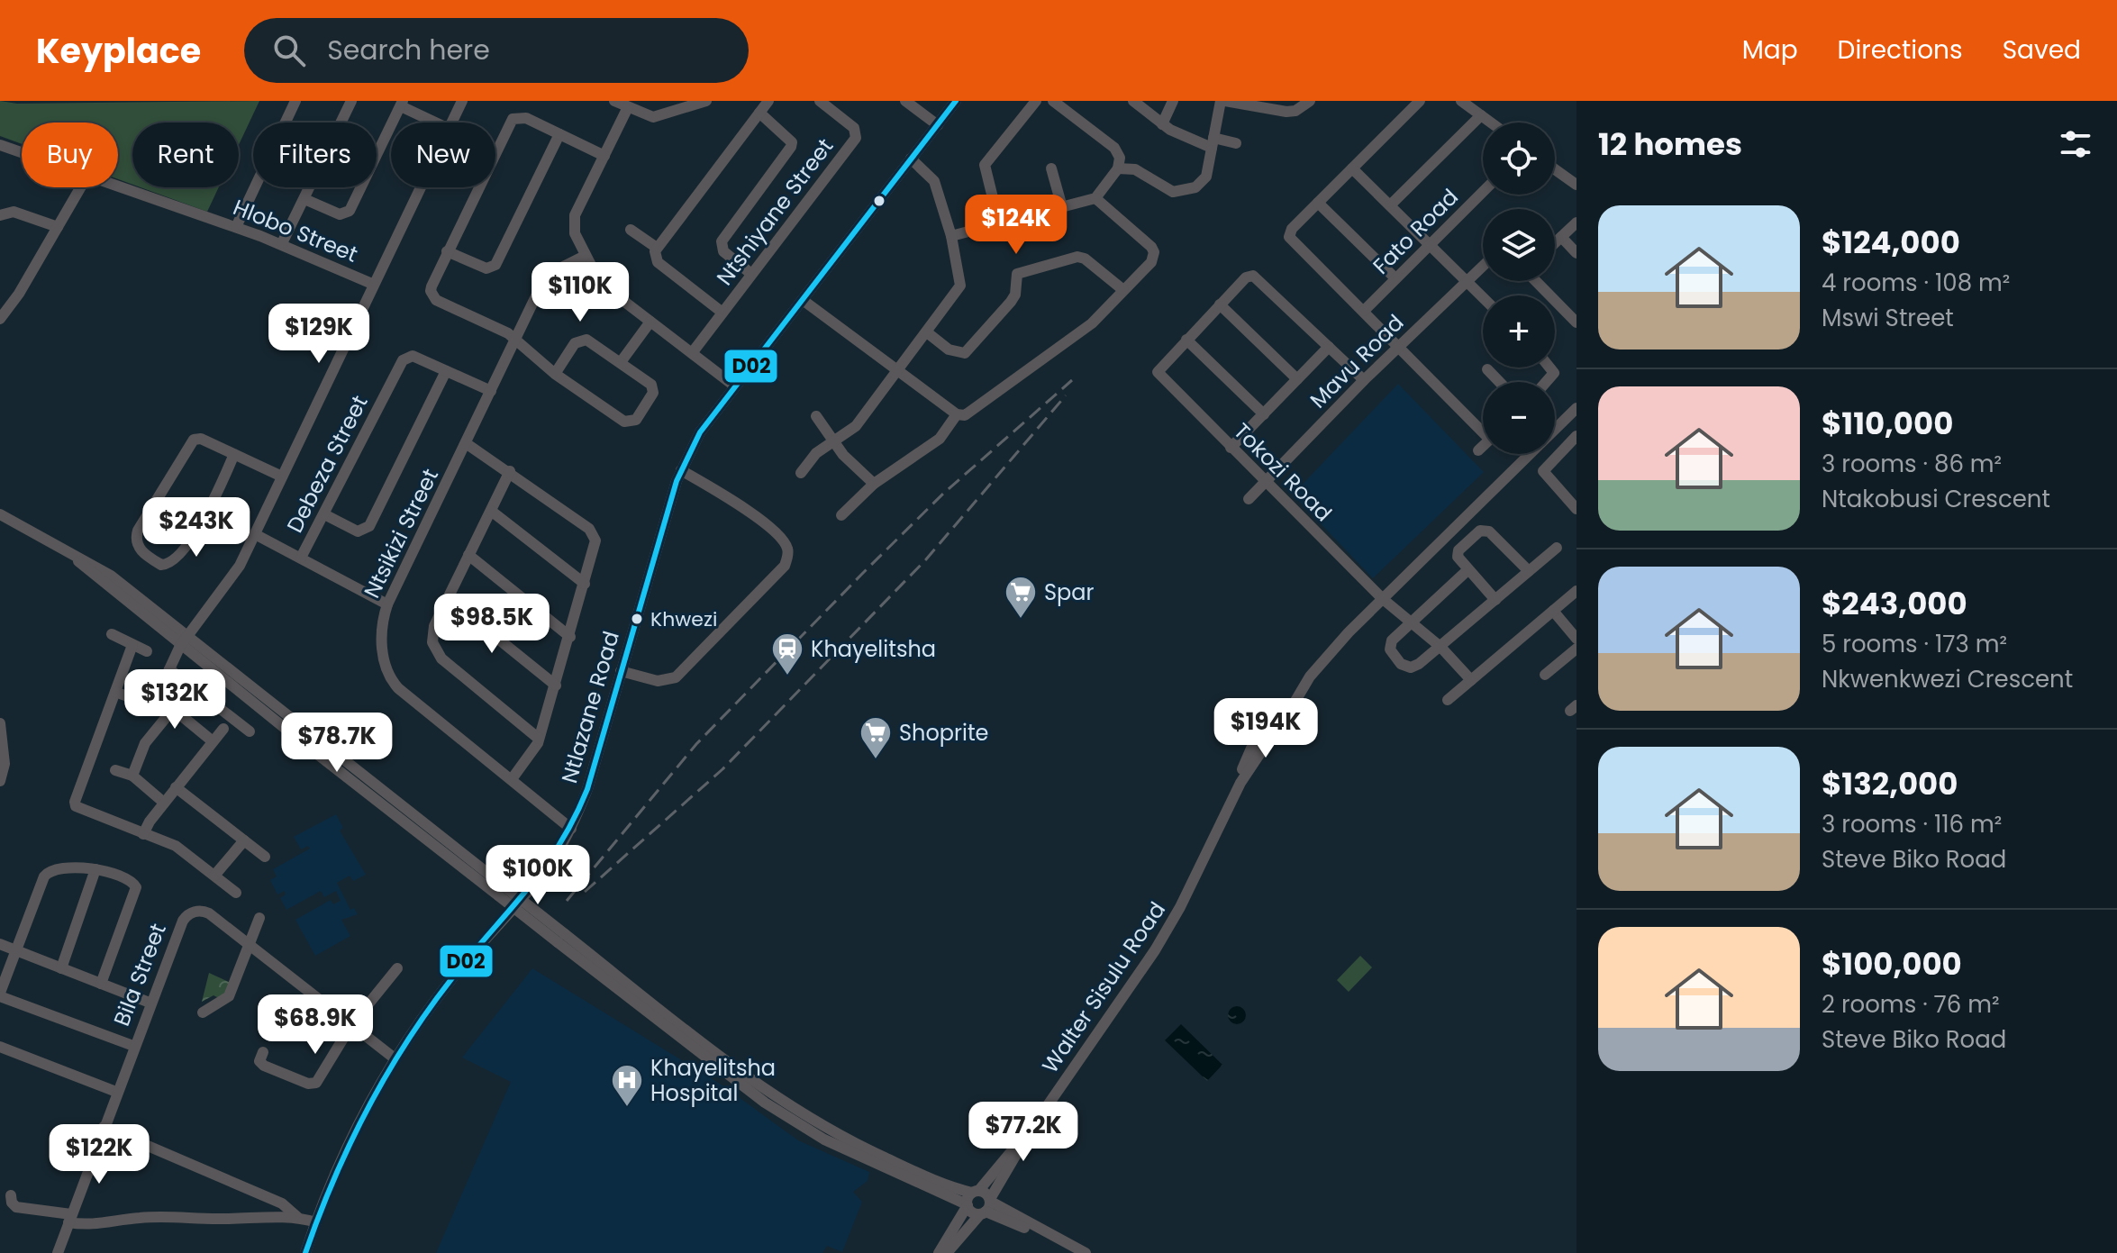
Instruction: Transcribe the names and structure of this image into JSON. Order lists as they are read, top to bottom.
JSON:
{
  "streets": {
    "street": [
      "Ntshiyane Street",
      "Hlobo Street",
      "Fato Road",
      "Mavu Road",
      "Debeza Street",
      "Tokozi Road",
      "Ntsikizi Street",
      "Ntlazane Road",
      "Bila Street",
      "Walter Sisulu Road"
    ]
  },
  "crossings": [
    ["Mavu Road", "Tokozi Road"],
    ["Debeza Street", "Ntsikizi Street"],
    ["Ntsikizi Street", "Ntlazane Road"],
    ["Ntlazane Road", "Bila Street"]
  ],
  "places": {
    "other": ["Khwezi"],
    "supermarket": ["Spar", "Shoprite"],
    "station": ["Khayelitsha"],
    "hospital": ["Khayelitsha Hospital"]
  },
  "lines": ["transit line D02"],
  "page": {
    "header": "Keyplace",
    "search": "Search here",
    "nav": ["Map", "Directions", "Saved"],
    "heading": "12 homes",
    "map_buttons": ["+", "−"],
    "chip": [
      "Buy",
      "Rent",
      "Filters",
      "New"
    ],
    "list": [
      {
        "name": "$124,000",
        "note": "4 rooms · 108 m² · Mswi Street"
      },
      {
        "name": "$110,000",
        "note": "3 rooms · 86 m² · Ntakobusi Crescent"
      },
      {
        "name": "$243,000",
        "note": "5 rooms · 173 m² · Nkwenkwezi Crescent"
      },
      {
        "name": "$132,000",
        "note": "3 rooms · 116 m² · Steve Biko Road"
      },
      {
        "name": "$100,000",
        "note": "2 rooms · 76 m² · Steve Biko Road"
      }
    ],
    "price": [
      "$124K",
      "$110K",
      "$129K",
      "$243K",
      "$98.5K",
      "$132K",
      "$194K",
      "$78.7K",
      "$100K",
      "$68.9K",
      "$77.2K",
      "$122K"
    ]
  }
}
